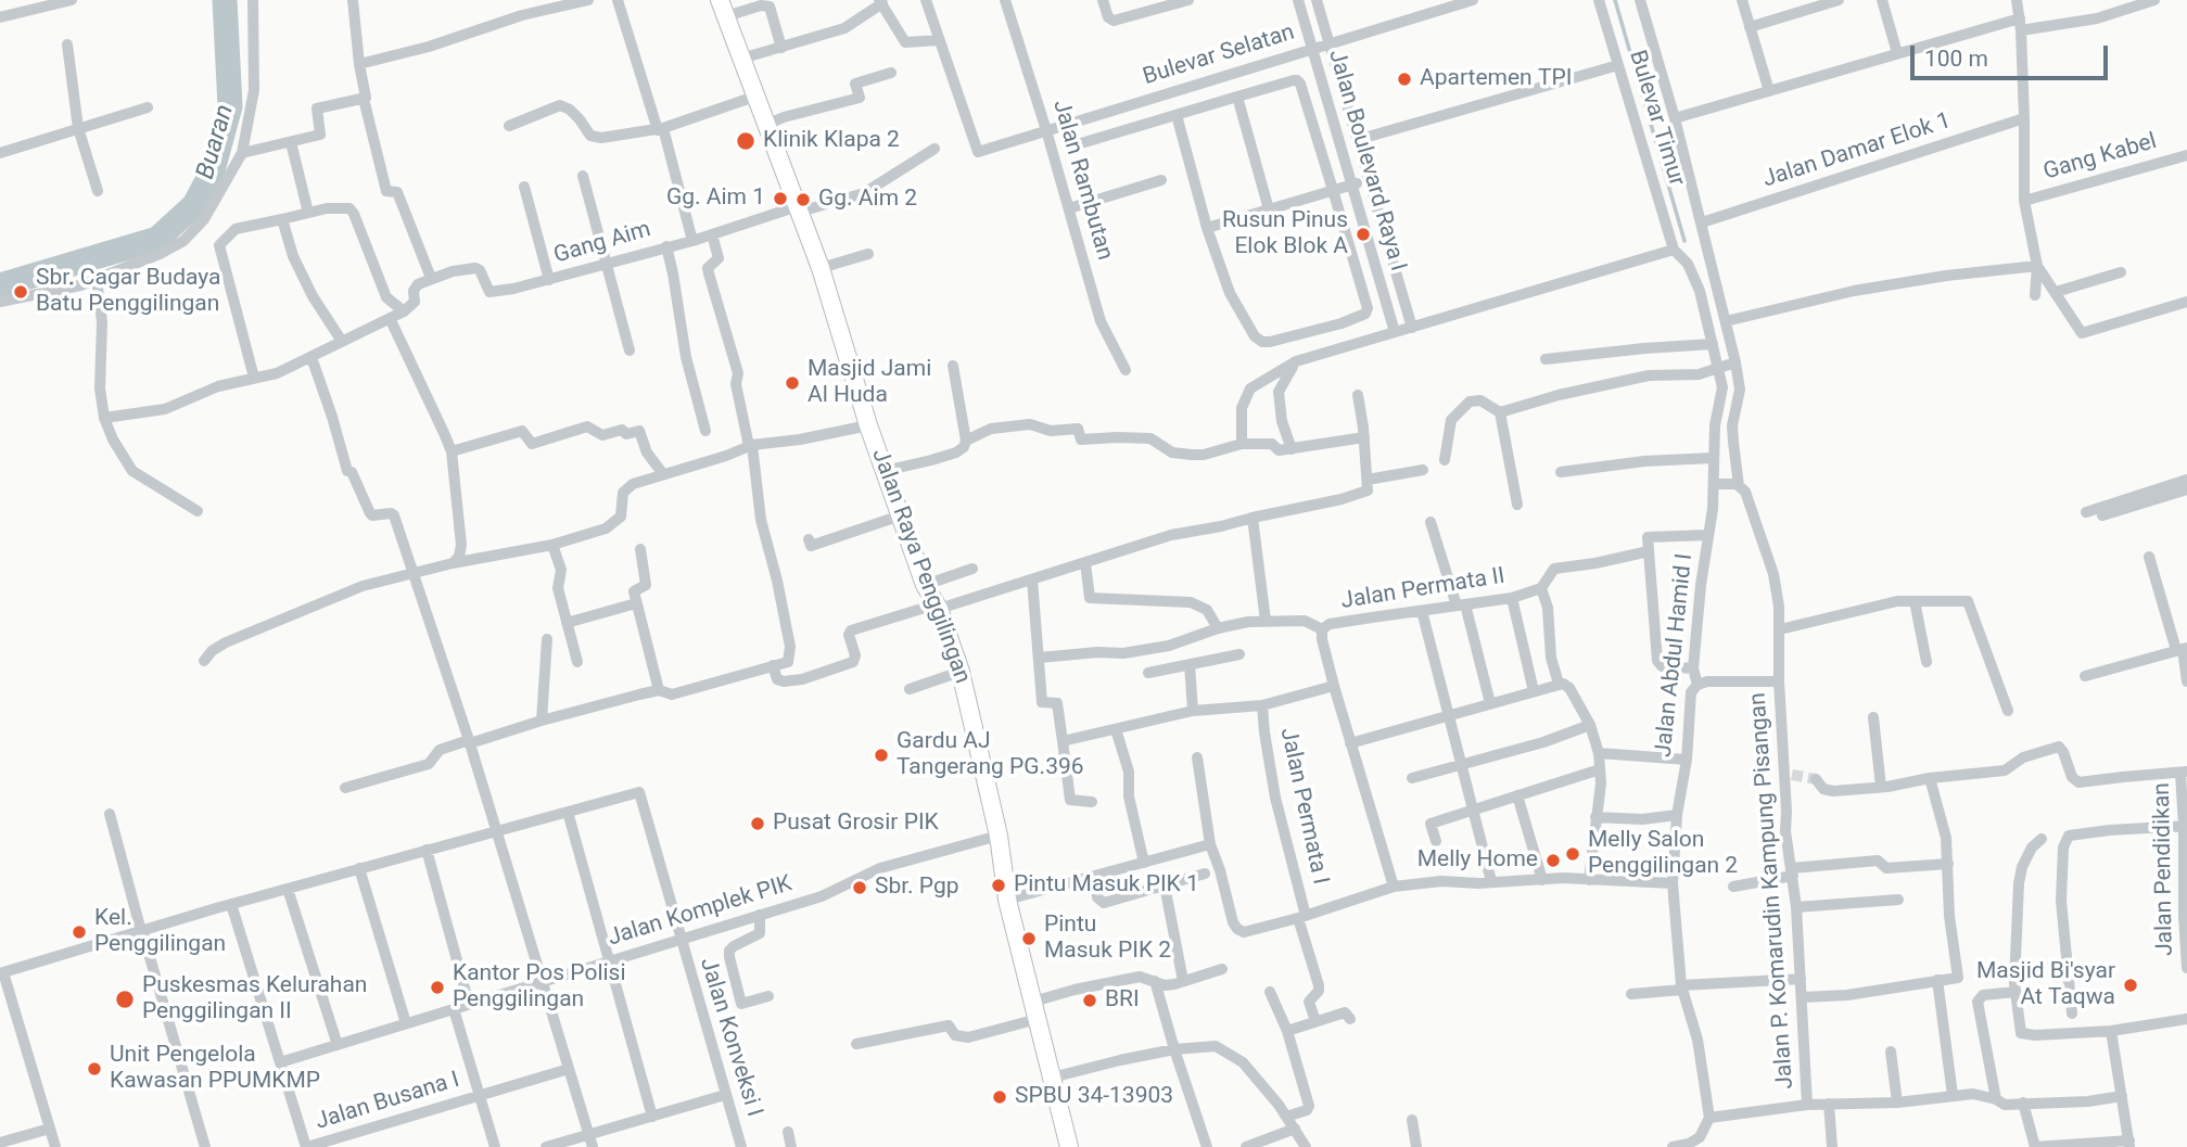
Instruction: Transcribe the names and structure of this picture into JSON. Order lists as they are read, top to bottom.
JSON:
{
  "streets": {
    "main road": ["Jalan Raya Penggilingan"],
    "street": [
      "Bulevar Selatan",
      "Bulevar Timur",
      "Jalan Damar Elok 1",
      "Gang Kabel",
      "Jalan Boulevard Raya I",
      "Jalan Rambutan",
      "Gang Aim",
      "Jalan Permata II",
      "Jalan Abdul Hamid I",
      "Jalan Permata I",
      "Jalan Pendidikan",
      "Jalan P. Komarudin Kampung Pisangan",
      "Jalan Komplek PIK",
      "Jalan Konveksi I",
      "Jalan Busana I"
    ]
  },
  "crossings": [
    ["Bulevar Selatan", "Jalan Boulevard Raya I"],
    ["Bulevar Selatan", "Jalan Rambutan"],
    ["Bulevar Timur", "Jalan Abdul Hamid I"],
    ["Gang Aim", "Jalan Raya Penggilingan"],
    ["Jalan Raya Penggilingan", "Jalan Komplek PIK"],
    ["Jalan Permata II", "Jalan Abdul Hamid I"],
    ["Jalan Abdul Hamid I", "Jalan P. Komarudin Kampung Pisangan"],
    ["Jalan Komplek PIK", "Jalan Konveksi I"]
  ],
  "water": ["Buaran"],
  "places": [
    "Apartemen TPI",
    "Klinik Klapa 2",
    "Gg. Aim 1",
    "Gg. Aim 2",
    "Rusun Pinus Elok Blok A",
    "Sbr. Cagar Budaya Batu Penggilingan",
    "Masjid Jami Al Huda",
    "Gardu AJ Tangerang PG.396",
    "Pusat Grosir PIK",
    "Melly Salon Penggilingan 2",
    "Melly Home",
    "Pintu Masuk PIK 1",
    "Sbr. Pgp",
    "Kel. Penggilingan",
    "Pintu Masuk PIK 2",
    "Masjid Bi'syar At Taqwa",
    "Kantor Pos Polisi Penggilingan",
    "Puskesmas Kelurahan Penggilingan II",
    "BRI",
    "Unit Pengelola Kawasan PPUMKMP",
    "SPBU 34-13903"
  ],
  "scale_bar": "100 m"
}
